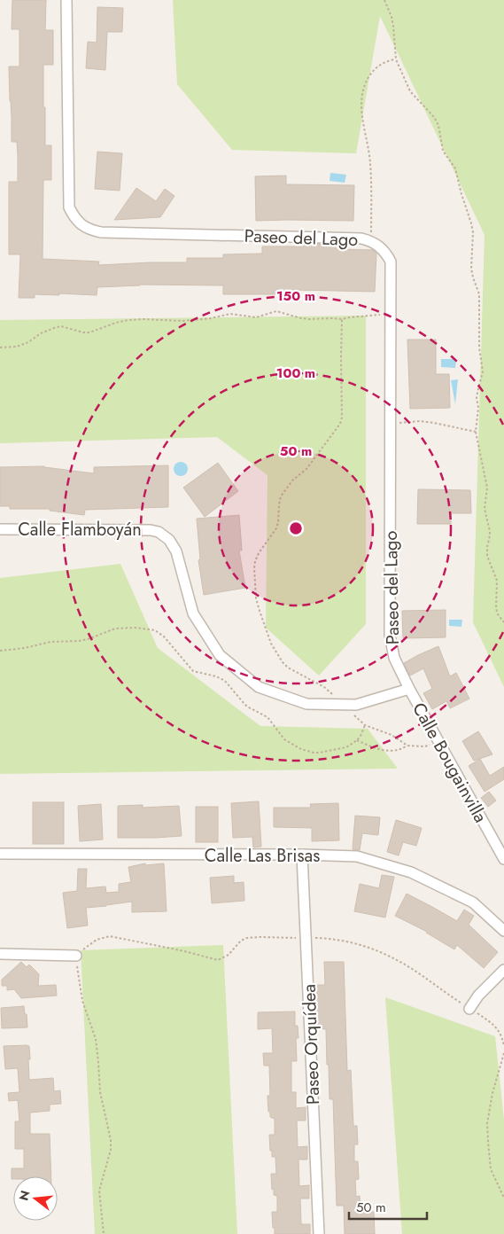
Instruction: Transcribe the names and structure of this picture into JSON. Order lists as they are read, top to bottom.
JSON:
{
  "streets": {
    "street": [
      "Paseo del Lago",
      "Calle Flamboyán",
      "Calle Bougainvilla",
      "Calle Las Brisas",
      "Paseo Orquídea"
    ]
  },
  "crossings": [
    ["Paseo del Lago", "Calle Flamboyán"],
    ["Paseo del Lago", "Calle Bougainvilla"],
    ["Calle Flamboyán", "Calle Bougainvilla"],
    ["Calle Las Brisas", "Paseo Orquídea"]
  ],
  "scale_bar": "50 m",
  "north": "left",
  "rings": ["150 m", "100 m", "50 m"]
}
